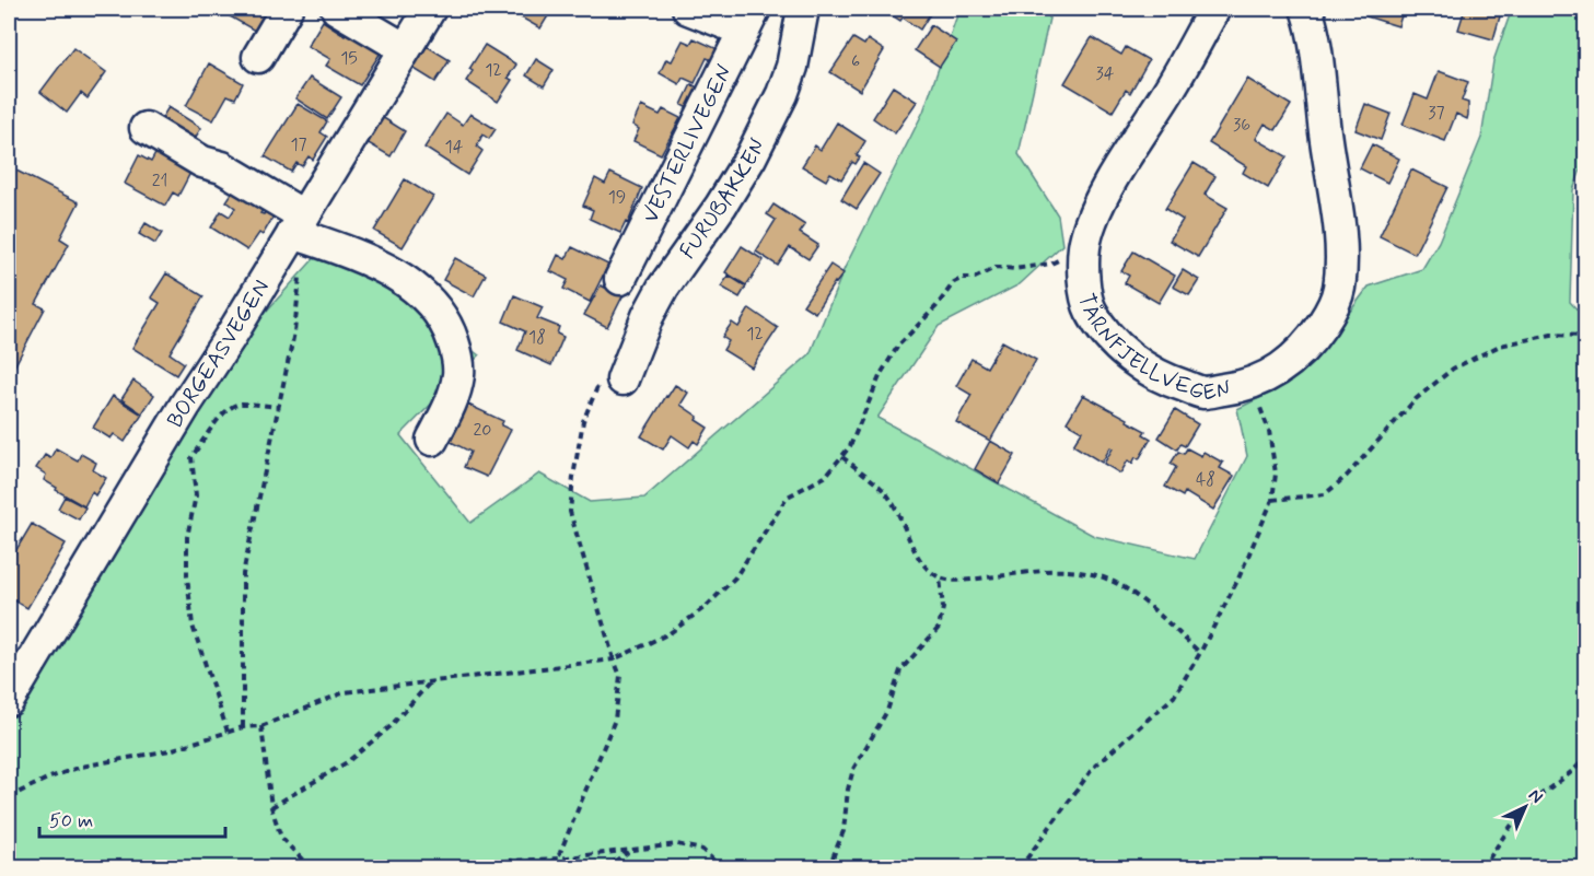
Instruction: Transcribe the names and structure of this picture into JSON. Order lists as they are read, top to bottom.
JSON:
{
  "streets": {
    "street": [
      "VESTERLIVEGEN",
      "FURUBAKKEN",
      "TÅRNFJELLVEGEN",
      "BORGEÅSVEGEN"
    ]
  },
  "house_numbers": [
    "15",
    "6",
    "12",
    "34",
    "37",
    "36",
    "17",
    "14",
    "21",
    "19",
    "12",
    "18",
    "20",
    "48"
  ],
  "scale_bar": "50 m",
  "north": "top right"
}
